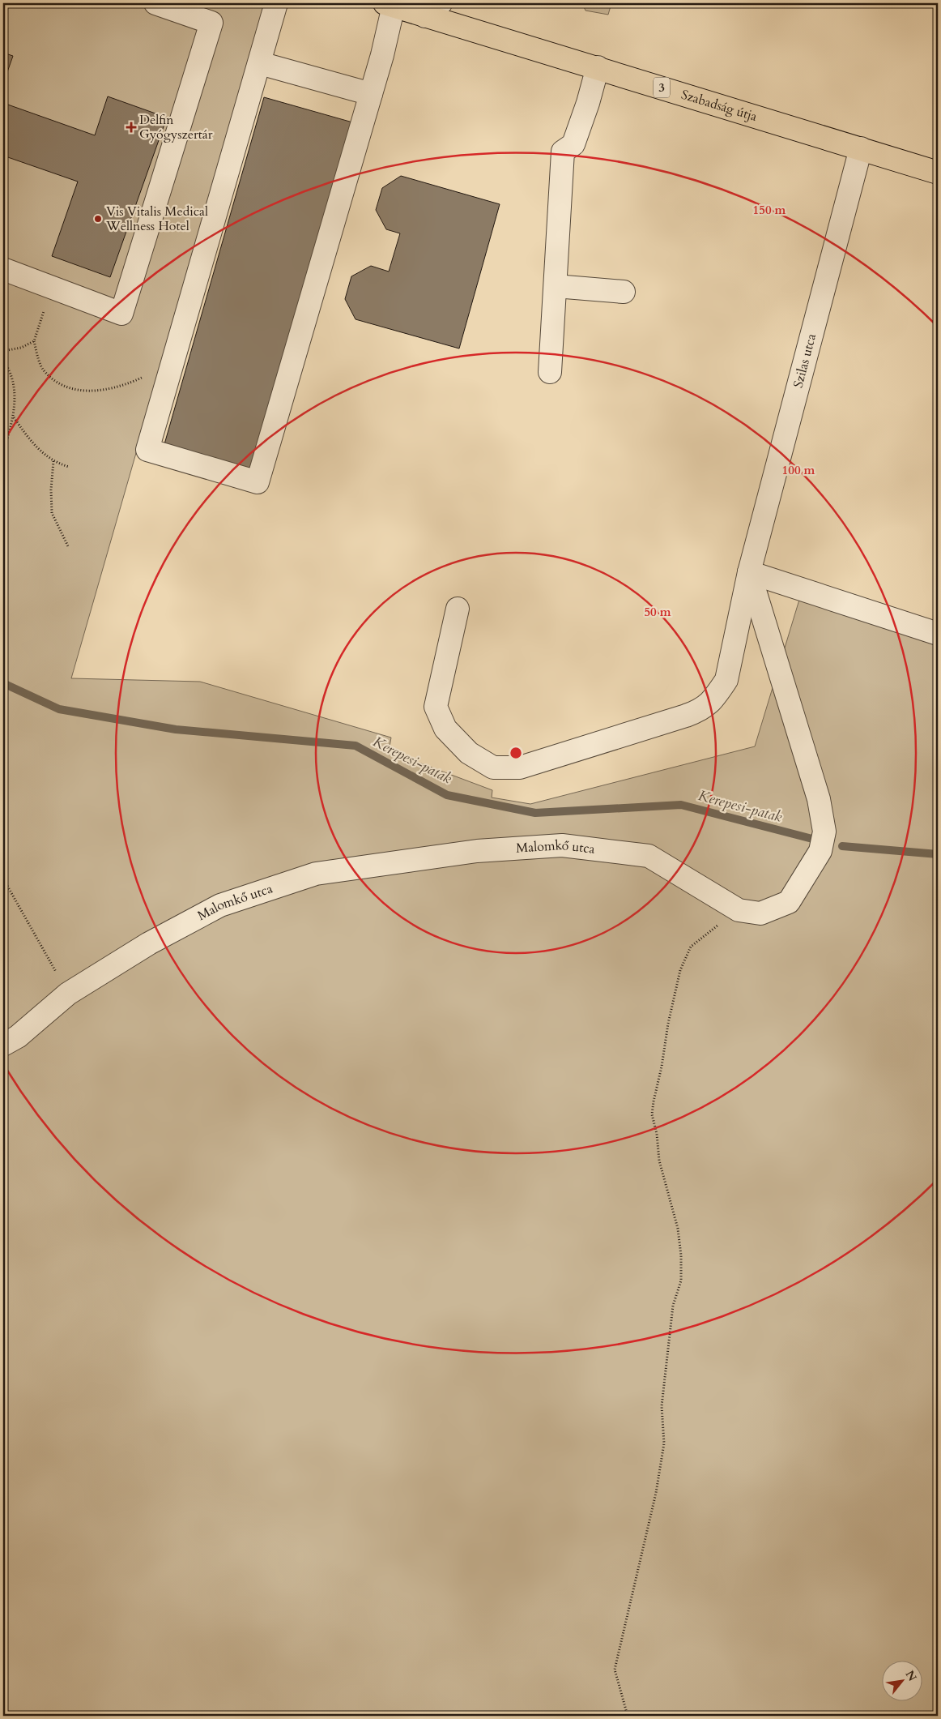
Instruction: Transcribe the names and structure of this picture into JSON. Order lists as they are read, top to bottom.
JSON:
{
  "streets": {
    "main road": ["3", "Szabadság útja"],
    "street": ["Szilas utca", "Malomkő utca"]
  },
  "crossings": [
    ["Szabadság útja", "Szilas utca"],
    ["Szilas utca", "Malomkő utca"]
  ],
  "water": ["Kerepesi-patak"],
  "places": {
    "health": ["Delfin Gyógyszertár"],
    "other": ["Vis Vitalis Medical Wellness Hotel"]
  },
  "north": "top right",
  "rings": ["150 m", "100 m", "50 m"]
}
